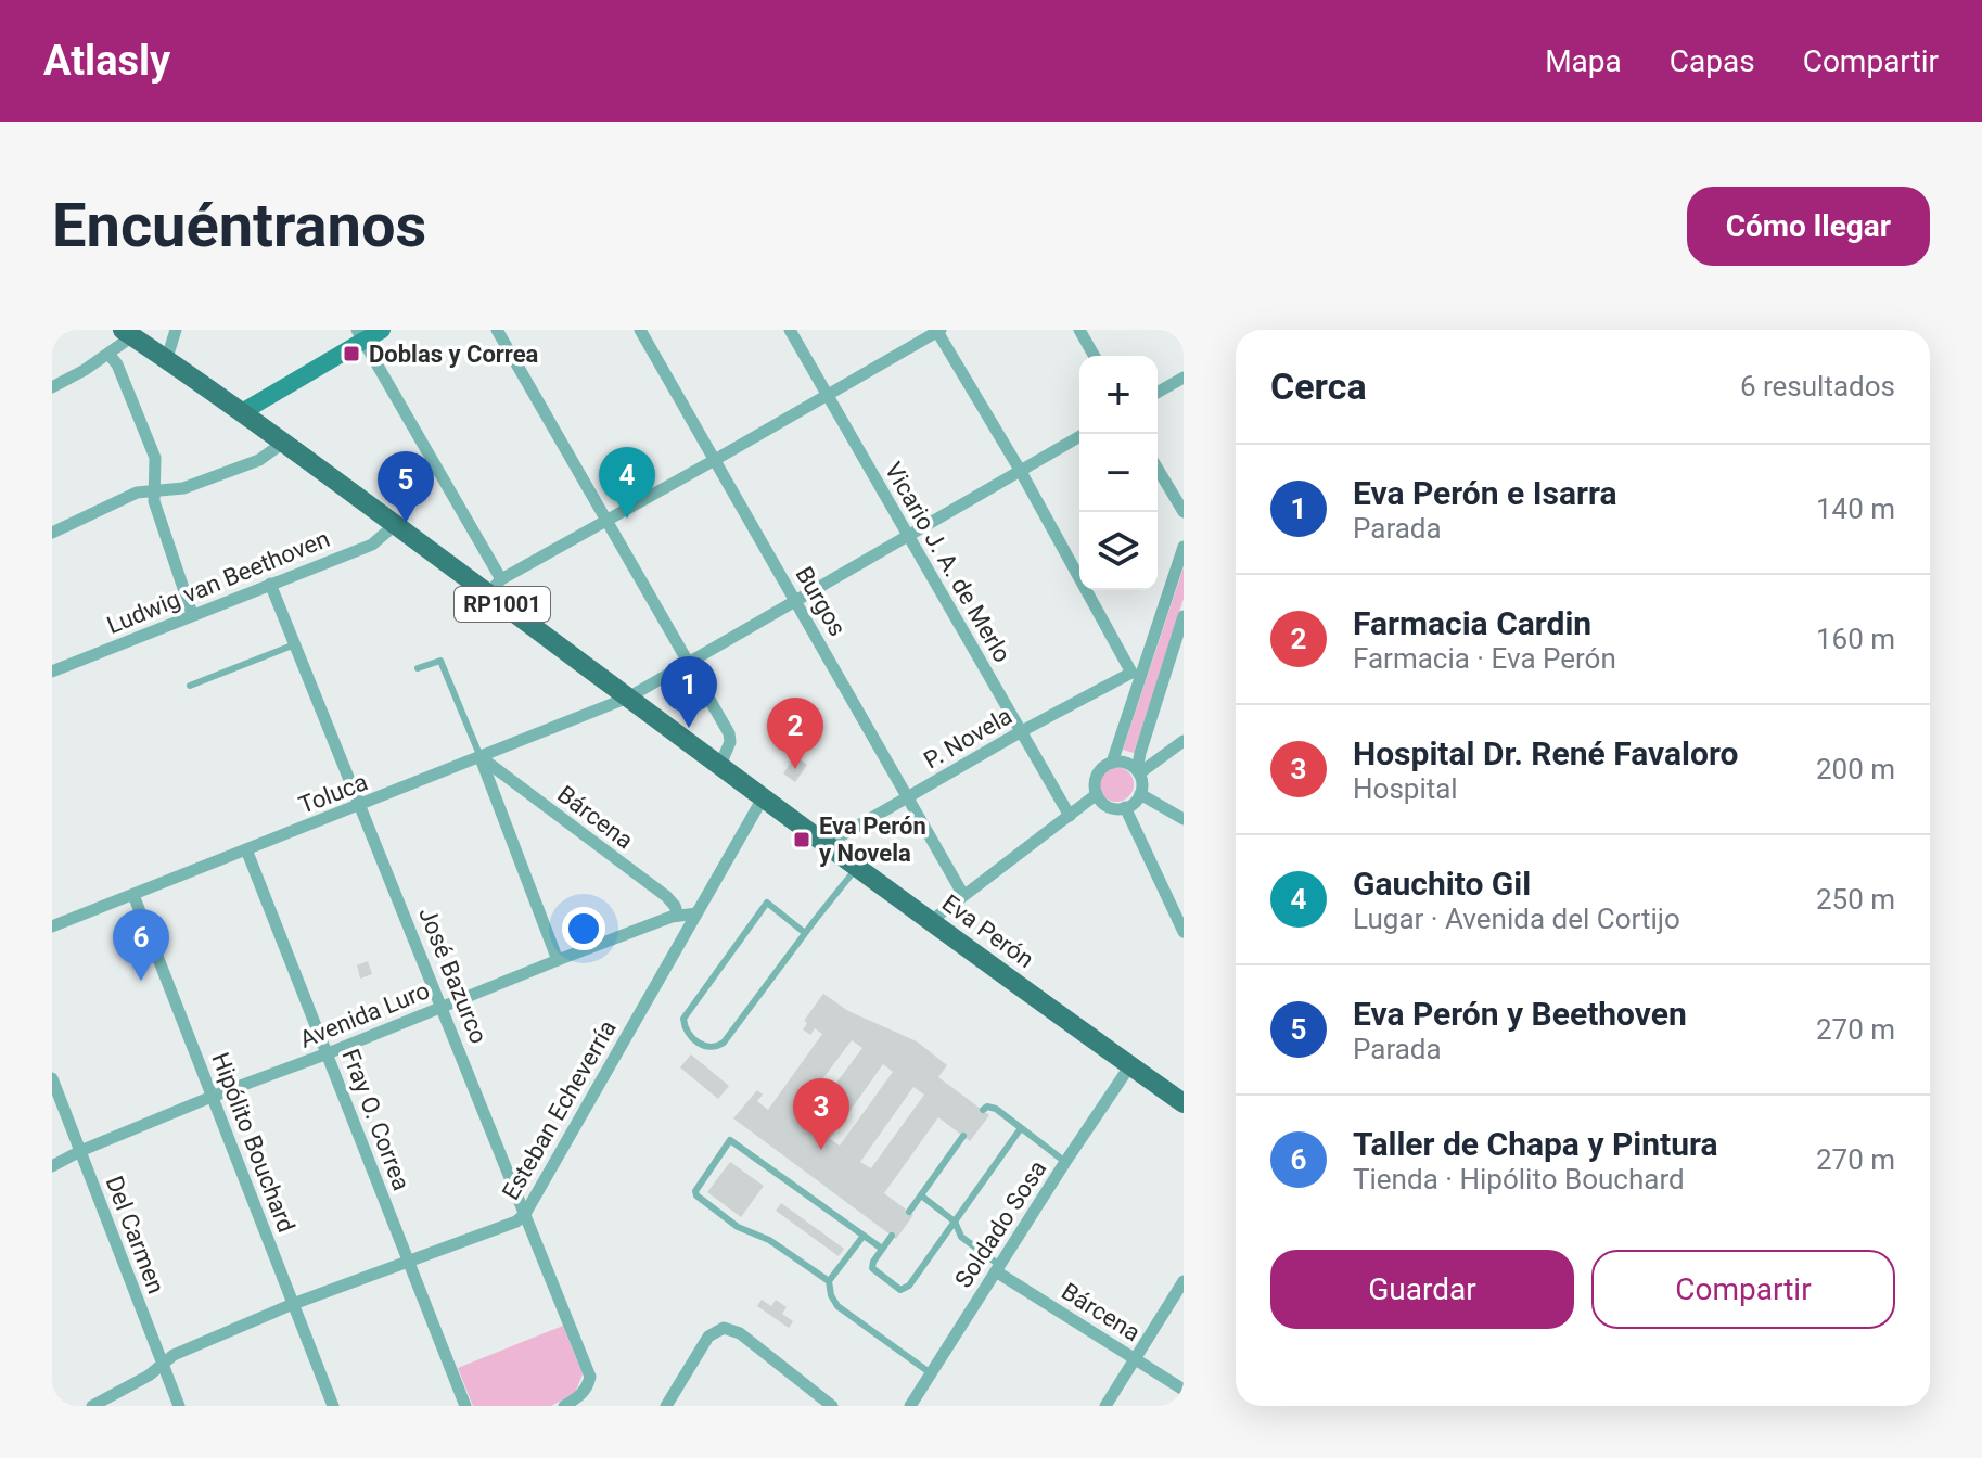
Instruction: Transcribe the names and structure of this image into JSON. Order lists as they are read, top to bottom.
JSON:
{
  "streets": {
    "main road": ["RP1001", "Eva Perón"],
    "street": [
      "Vicario J. A. de Merlo",
      "Ludwig van Beethoven",
      "Burgos",
      "P. Novela",
      "Toluca",
      "Bárcena",
      "José Bazurco",
      "Avenida Luro",
      "Esteban Echeverría",
      "Fray O. Correa",
      "Hipólito Bouchard",
      "Soldado Sosa",
      "Del Carmen"
    ]
  },
  "crossings": [
    ["Vicario J. A. de Merlo", "P. Novela"],
    ["Vicario J. A. de Merlo", "Toluca"],
    ["Ludwig van Beethoven", "RP1001"],
    ["Ludwig van Beethoven", "José Bazurco"],
    ["Burgos", "P. Novela"],
    ["Burgos", "Toluca"],
    ["RP1001", "Toluca"],
    ["RP1001", "Eva Perón"],
    ["RP1001", "Esteban Echeverría"],
    ["P. Novela", "Eva Perón"],
    ["Toluca", "Bárcena"],
    ["Toluca", "José Bazurco"],
    ["Toluca", "Fray O. Correa"],
    ["Toluca", "Hipólito Bouchard"],
    ["Bárcena", "Avenida Luro"],
    ["Bárcena", "Soldado Sosa"],
    ["Eva Perón", "Esteban Echeverría"],
    ["Eva Perón", "Soldado Sosa"],
    ["José Bazurco", "Avenida Luro"],
    ["José Bazurco", "Esteban Echeverría"],
    ["Avenida Luro", "Esteban Echeverría"],
    ["Avenida Luro", "Fray O. Correa"],
    ["Avenida Luro", "Hipólito Bouchard"],
    ["Avenida Luro", "Del Carmen"],
    ["Esteban Echeverría", "Fray O. Correa"],
    ["Esteban Echeverría", "Hipólito Bouchard"],
    ["Esteban Echeverría", "Del Carmen"]
  ],
  "places": {
    "transit": ["Doblas y Correa", "Eva Perón y Novela"]
  },
  "page": {
    "header": "Atlasly",
    "nav": ["Mapa", "Capas", "Compartir"],
    "buttons": [
      "Cómo llegar",
      ["Guardar", "Compartir"]
    ],
    "title": "Encuéntranos",
    "heading": ["Cerca", "6 resultados"],
    "map_buttons": ["+", "−"],
    "list": [
      {
        "mark": "1",
        "name": "Eva Perón e Isarra",
        "note": "Parada",
        "value": "140 m"
      },
      {
        "mark": "2",
        "name": "Farmacia Cardin",
        "note": "Farmacia · Eva Perón",
        "value": "160 m"
      },
      {
        "mark": "3",
        "name": "Hospital Dr. René Favaloro",
        "note": "Hospital",
        "value": "200 m"
      },
      {
        "mark": "4",
        "name": "Gauchito Gil",
        "note": "Lugar · Avenida del Cortijo",
        "value": "250 m"
      },
      {
        "mark": "5",
        "name": "Eva Perón y Beethoven",
        "note": "Parada",
        "value": "270 m"
      },
      {
        "mark": "6",
        "name": "Taller de Chapa y Pintura",
        "note": "Tienda · Hipólito Bouchard",
        "value": "270 m"
      }
    ],
    "pins": [
      "4",
      "5",
      "1",
      "2",
      "6",
      "3"
    ]
  }
}
